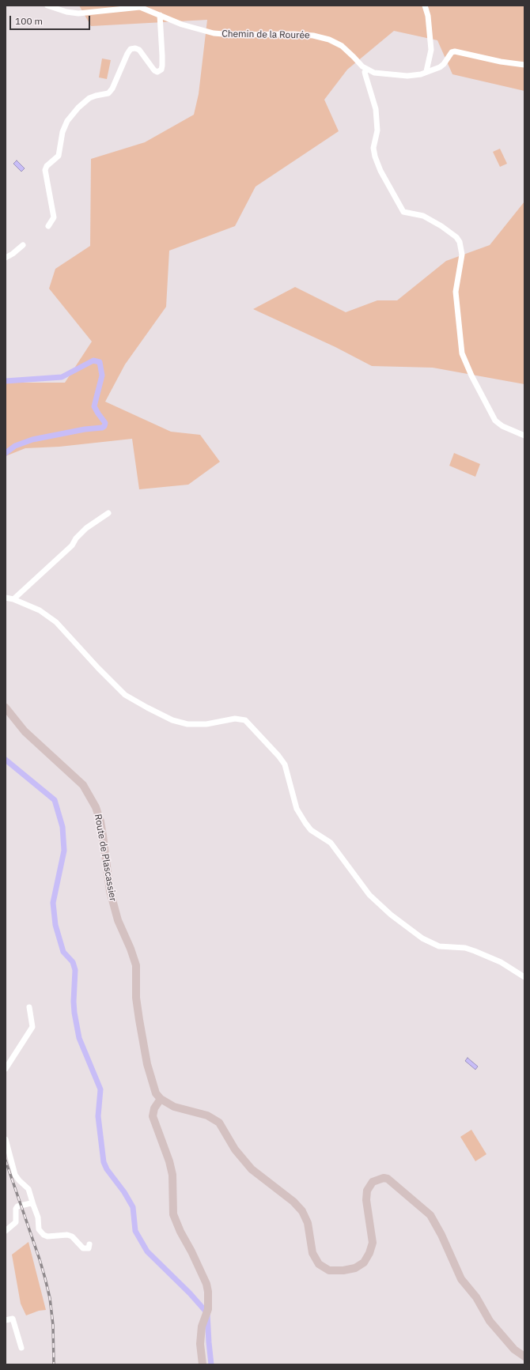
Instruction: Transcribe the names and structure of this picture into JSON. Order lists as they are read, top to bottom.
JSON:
{
  "streets": {
    "street": ["Chemin de la Rourée", "Route de Plascassier"]
  },
  "scale_bar": "100 m"
}
